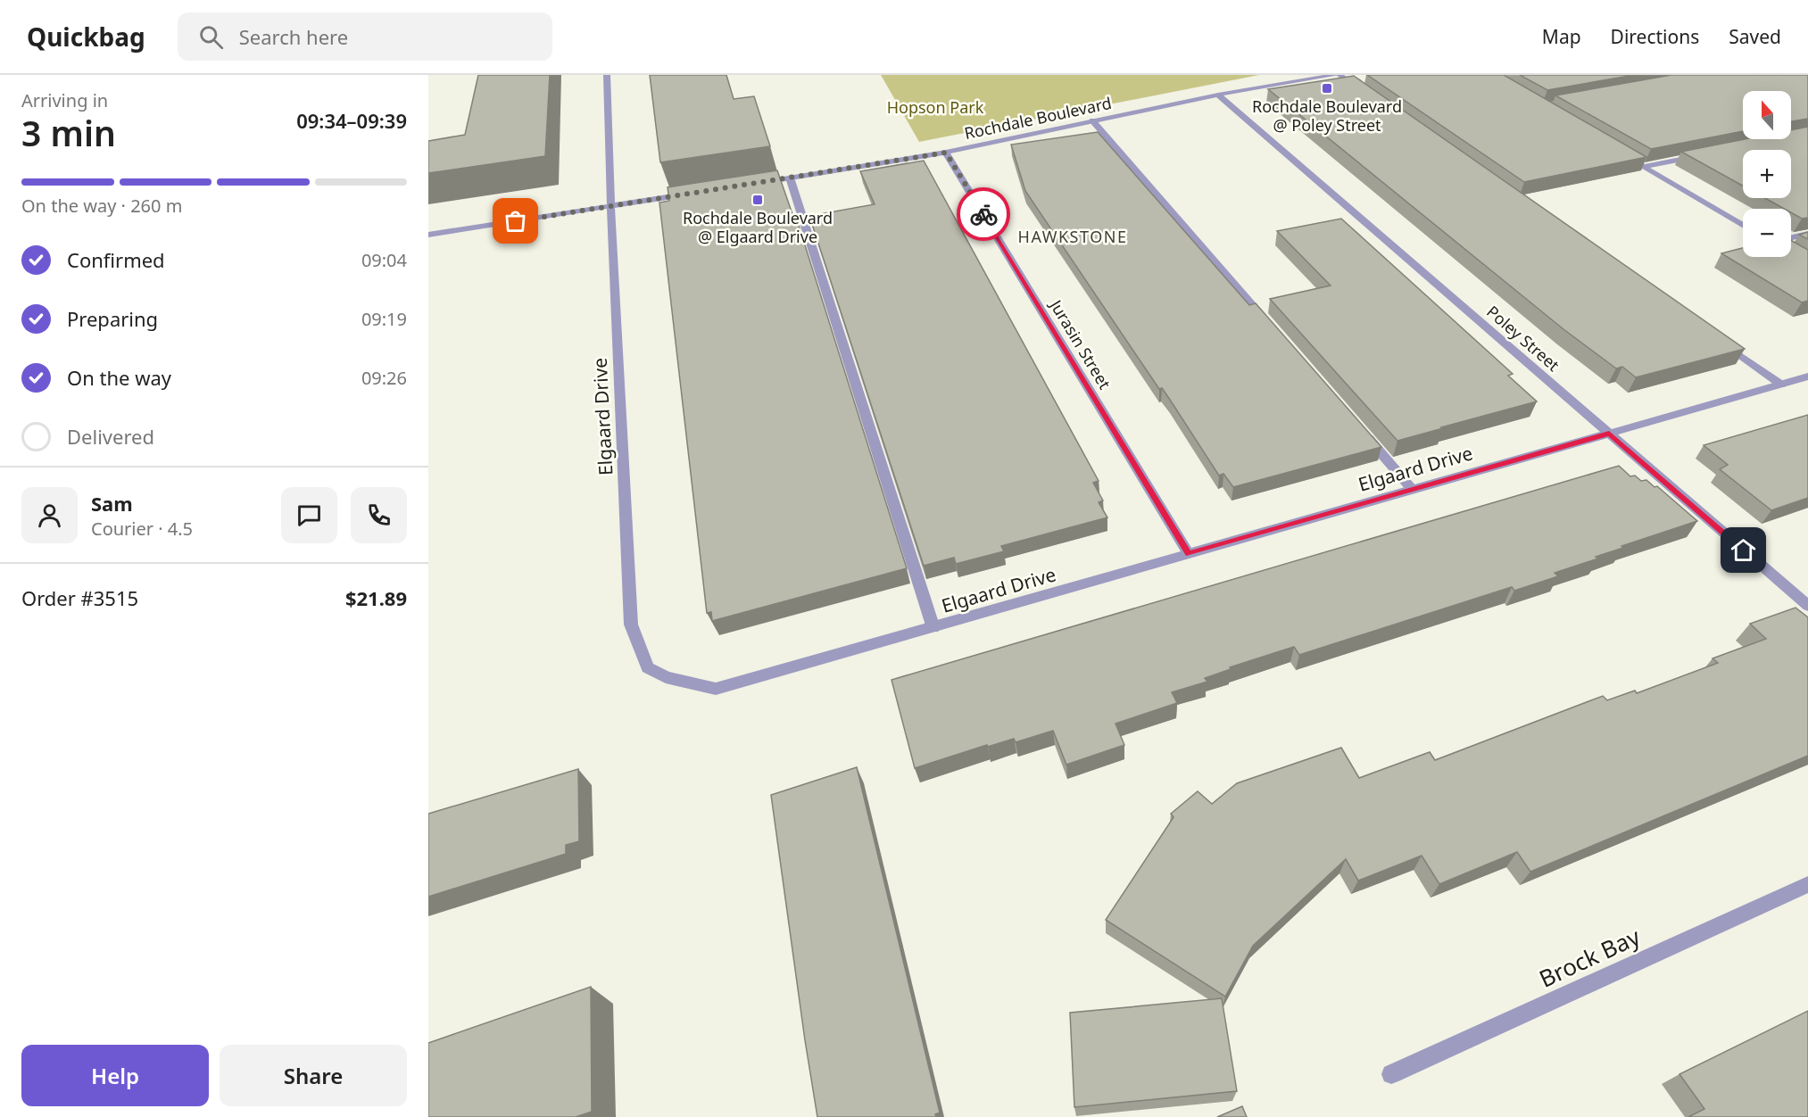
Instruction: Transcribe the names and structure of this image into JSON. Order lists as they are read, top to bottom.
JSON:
{
  "streets": {
    "street": [
      "Rochdale Boulevard",
      "Poley Street",
      "Jurasin Street",
      "Elgaard Drive",
      "Brock Bay"
    ]
  },
  "crossings": [
    ["Rochdale Boulevard", "Poley Street"],
    ["Rochdale Boulevard", "Jurasin Street"],
    ["Poley Street", "Elgaard Drive"],
    ["Jurasin Street", "Elgaard Drive"]
  ],
  "districts": ["HAWKSTONE"],
  "parks": ["Hopson Park"],
  "places": {
    "transit": ["Rochdale Boulevard @ Poley Street", "Rochdale Boulevard @ Elgaard Drive"]
  },
  "north": "top",
  "page": {
    "header": "Quickbag",
    "search": "Search here",
    "nav": ["Map", "Directions", "Saved"],
    "heading": ["3 min", "Arriving in", "09:34–09:39"],
    "panel": [
      "Sam",
      "Courier · 4.5",
      "Order #3515",
      "$21.89"
    ],
    "map_buttons": ["+", "−"],
    "bar": "On the way · 260 m",
    "list": [
      ["Confirmed", "09:04"],
      ["Preparing", "09:19"],
      ["On the way", "09:26"],
      "Delivered"
    ],
    "buttons": ["Help", "Share"]
  }
}
